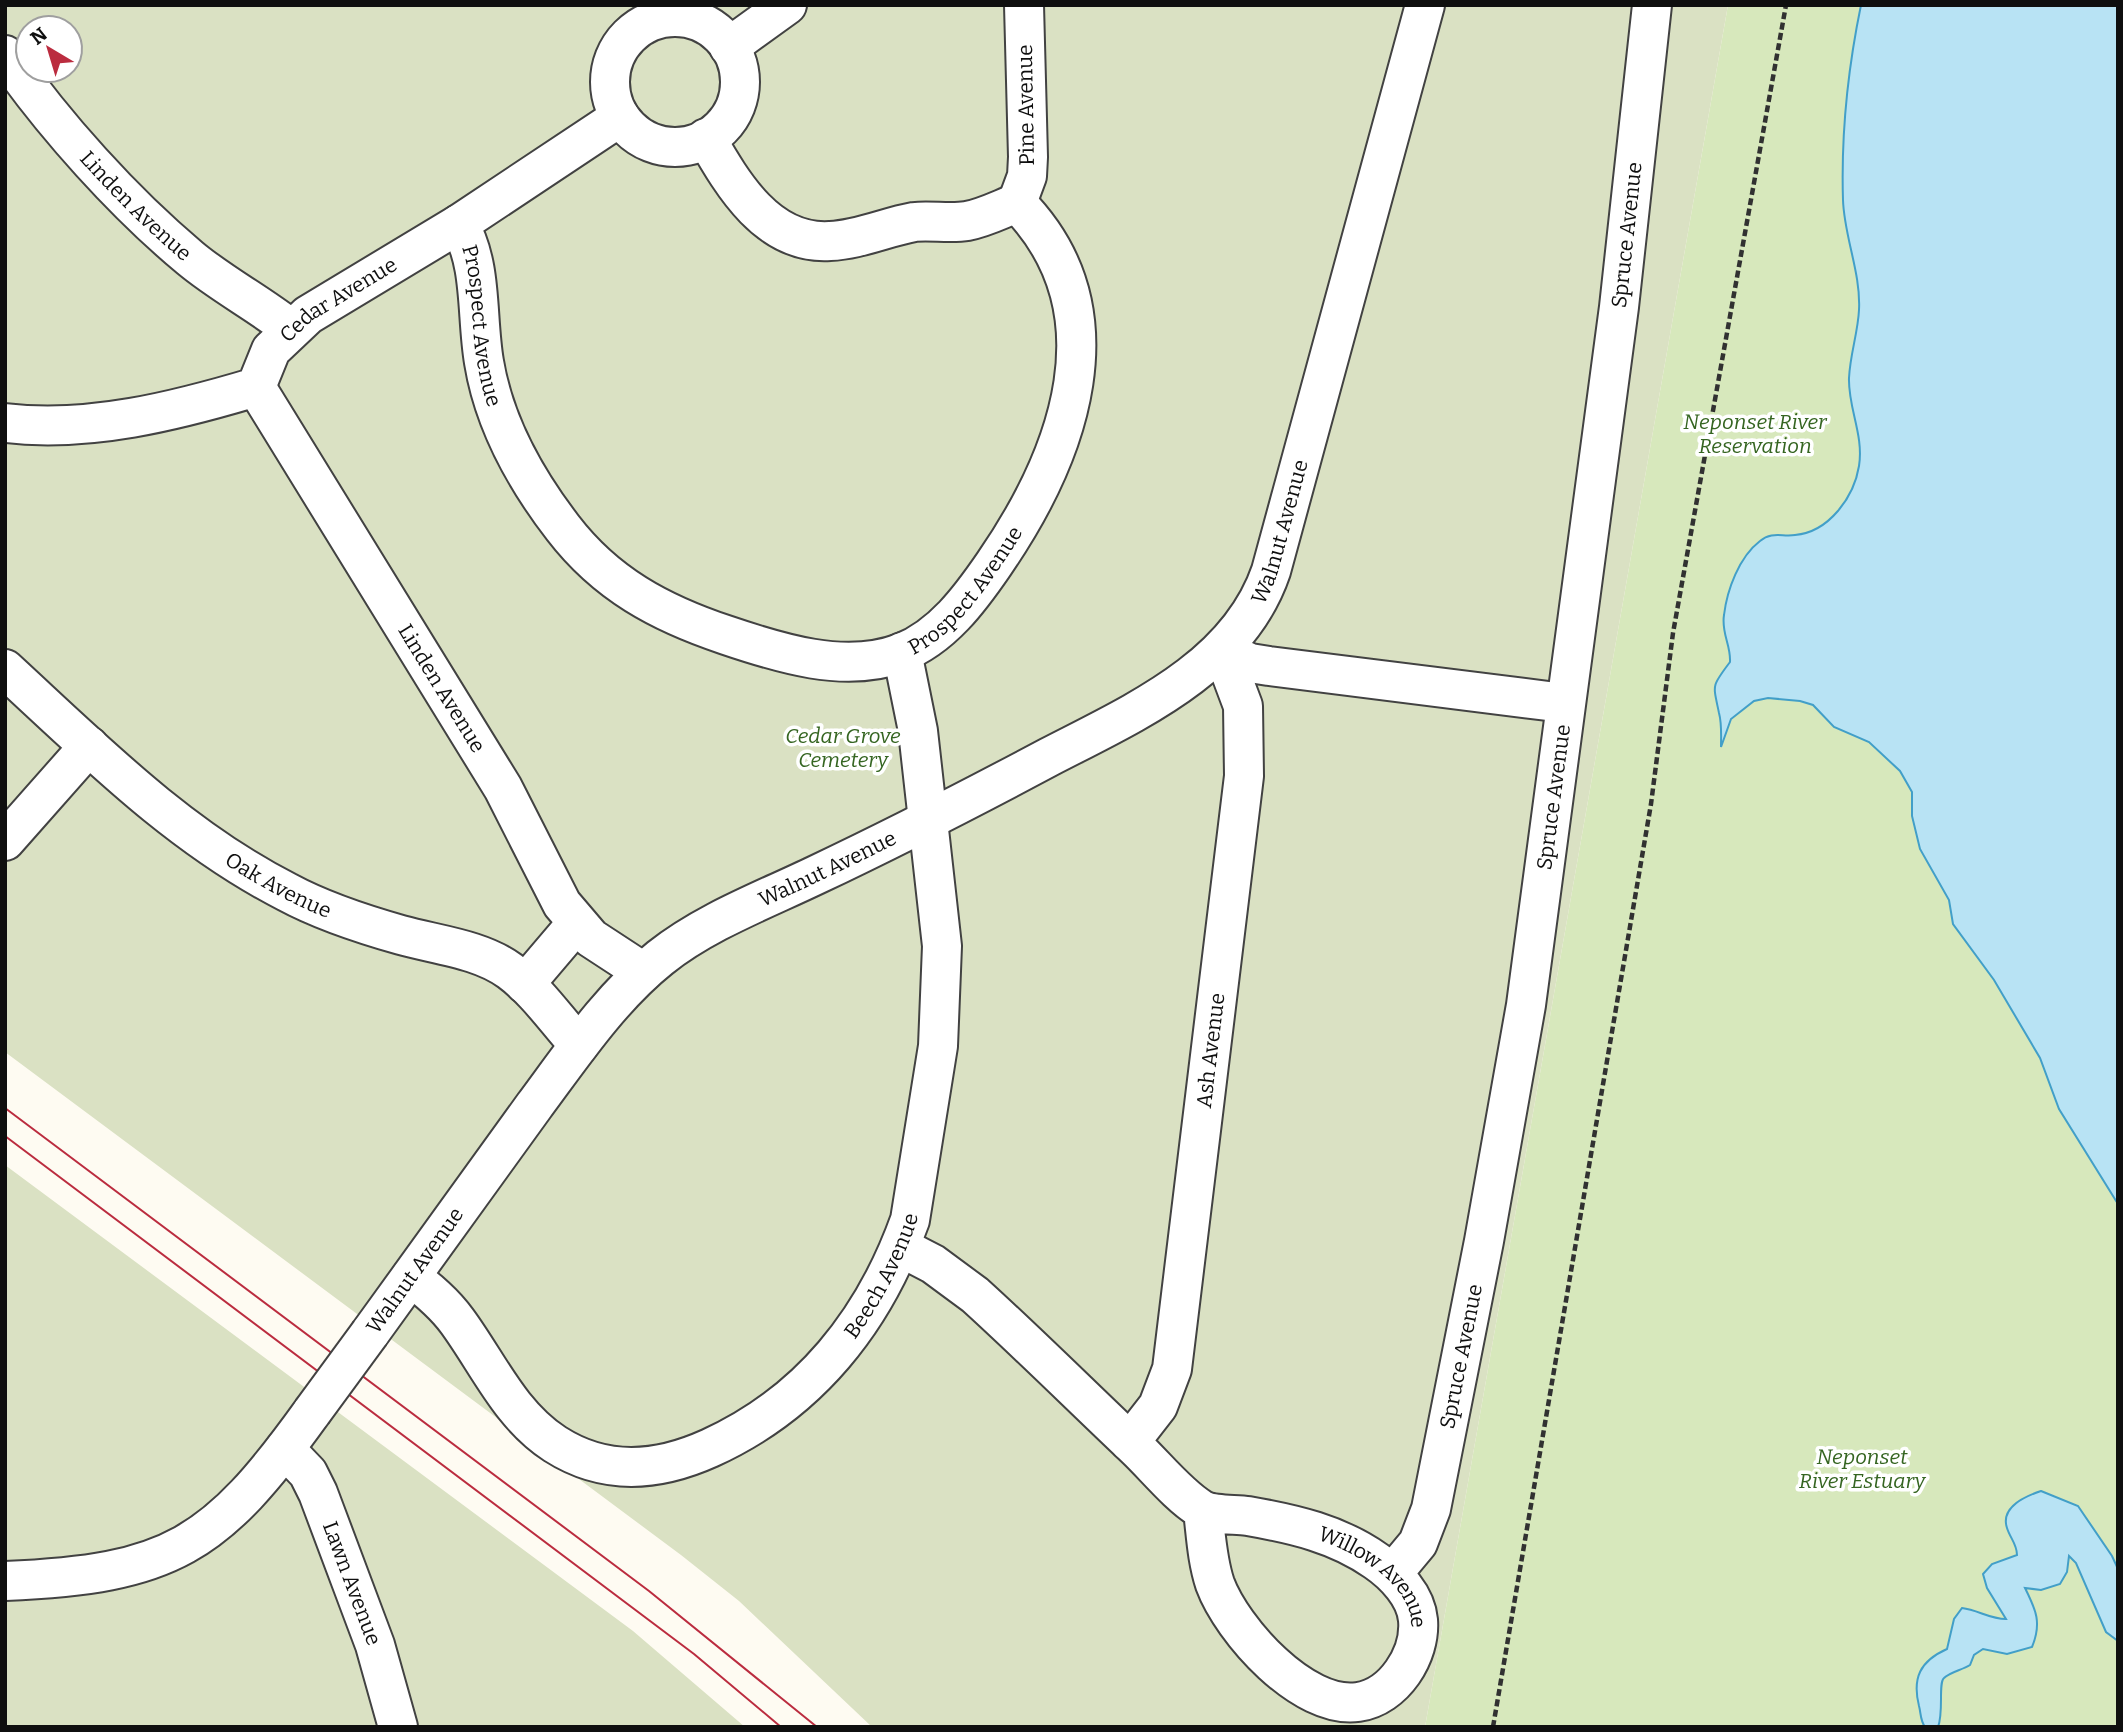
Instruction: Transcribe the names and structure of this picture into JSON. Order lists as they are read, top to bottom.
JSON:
{
  "streets": {
    "lane": [
      "Pine Avenue",
      "Linden Avenue",
      "Spruce Avenue",
      "Cedar Avenue",
      "Prospect Avenue",
      "Walnut Avenue",
      "Oak Avenue",
      "Ash Avenue",
      "Beech Avenue",
      "Lawn Avenue",
      "Willow Avenue"
    ]
  },
  "crossings": [
    ["Pine Avenue", "Prospect Avenue"],
    ["Linden Avenue", "Cedar Avenue"],
    ["Linden Avenue", "Walnut Avenue"],
    ["Spruce Avenue", "Willow Avenue"],
    ["Cedar Avenue", "Prospect Avenue"],
    ["Prospect Avenue", "Beech Avenue"],
    ["Walnut Avenue", "Oak Avenue"],
    ["Walnut Avenue", "Ash Avenue"],
    ["Walnut Avenue", "Beech Avenue"],
    ["Walnut Avenue", "Lawn Avenue"]
  ],
  "parks": ["Neponset River Reservation", "Cedar Grove Cemetery", "Neponset River Estuary"],
  "north": "top left"
}
